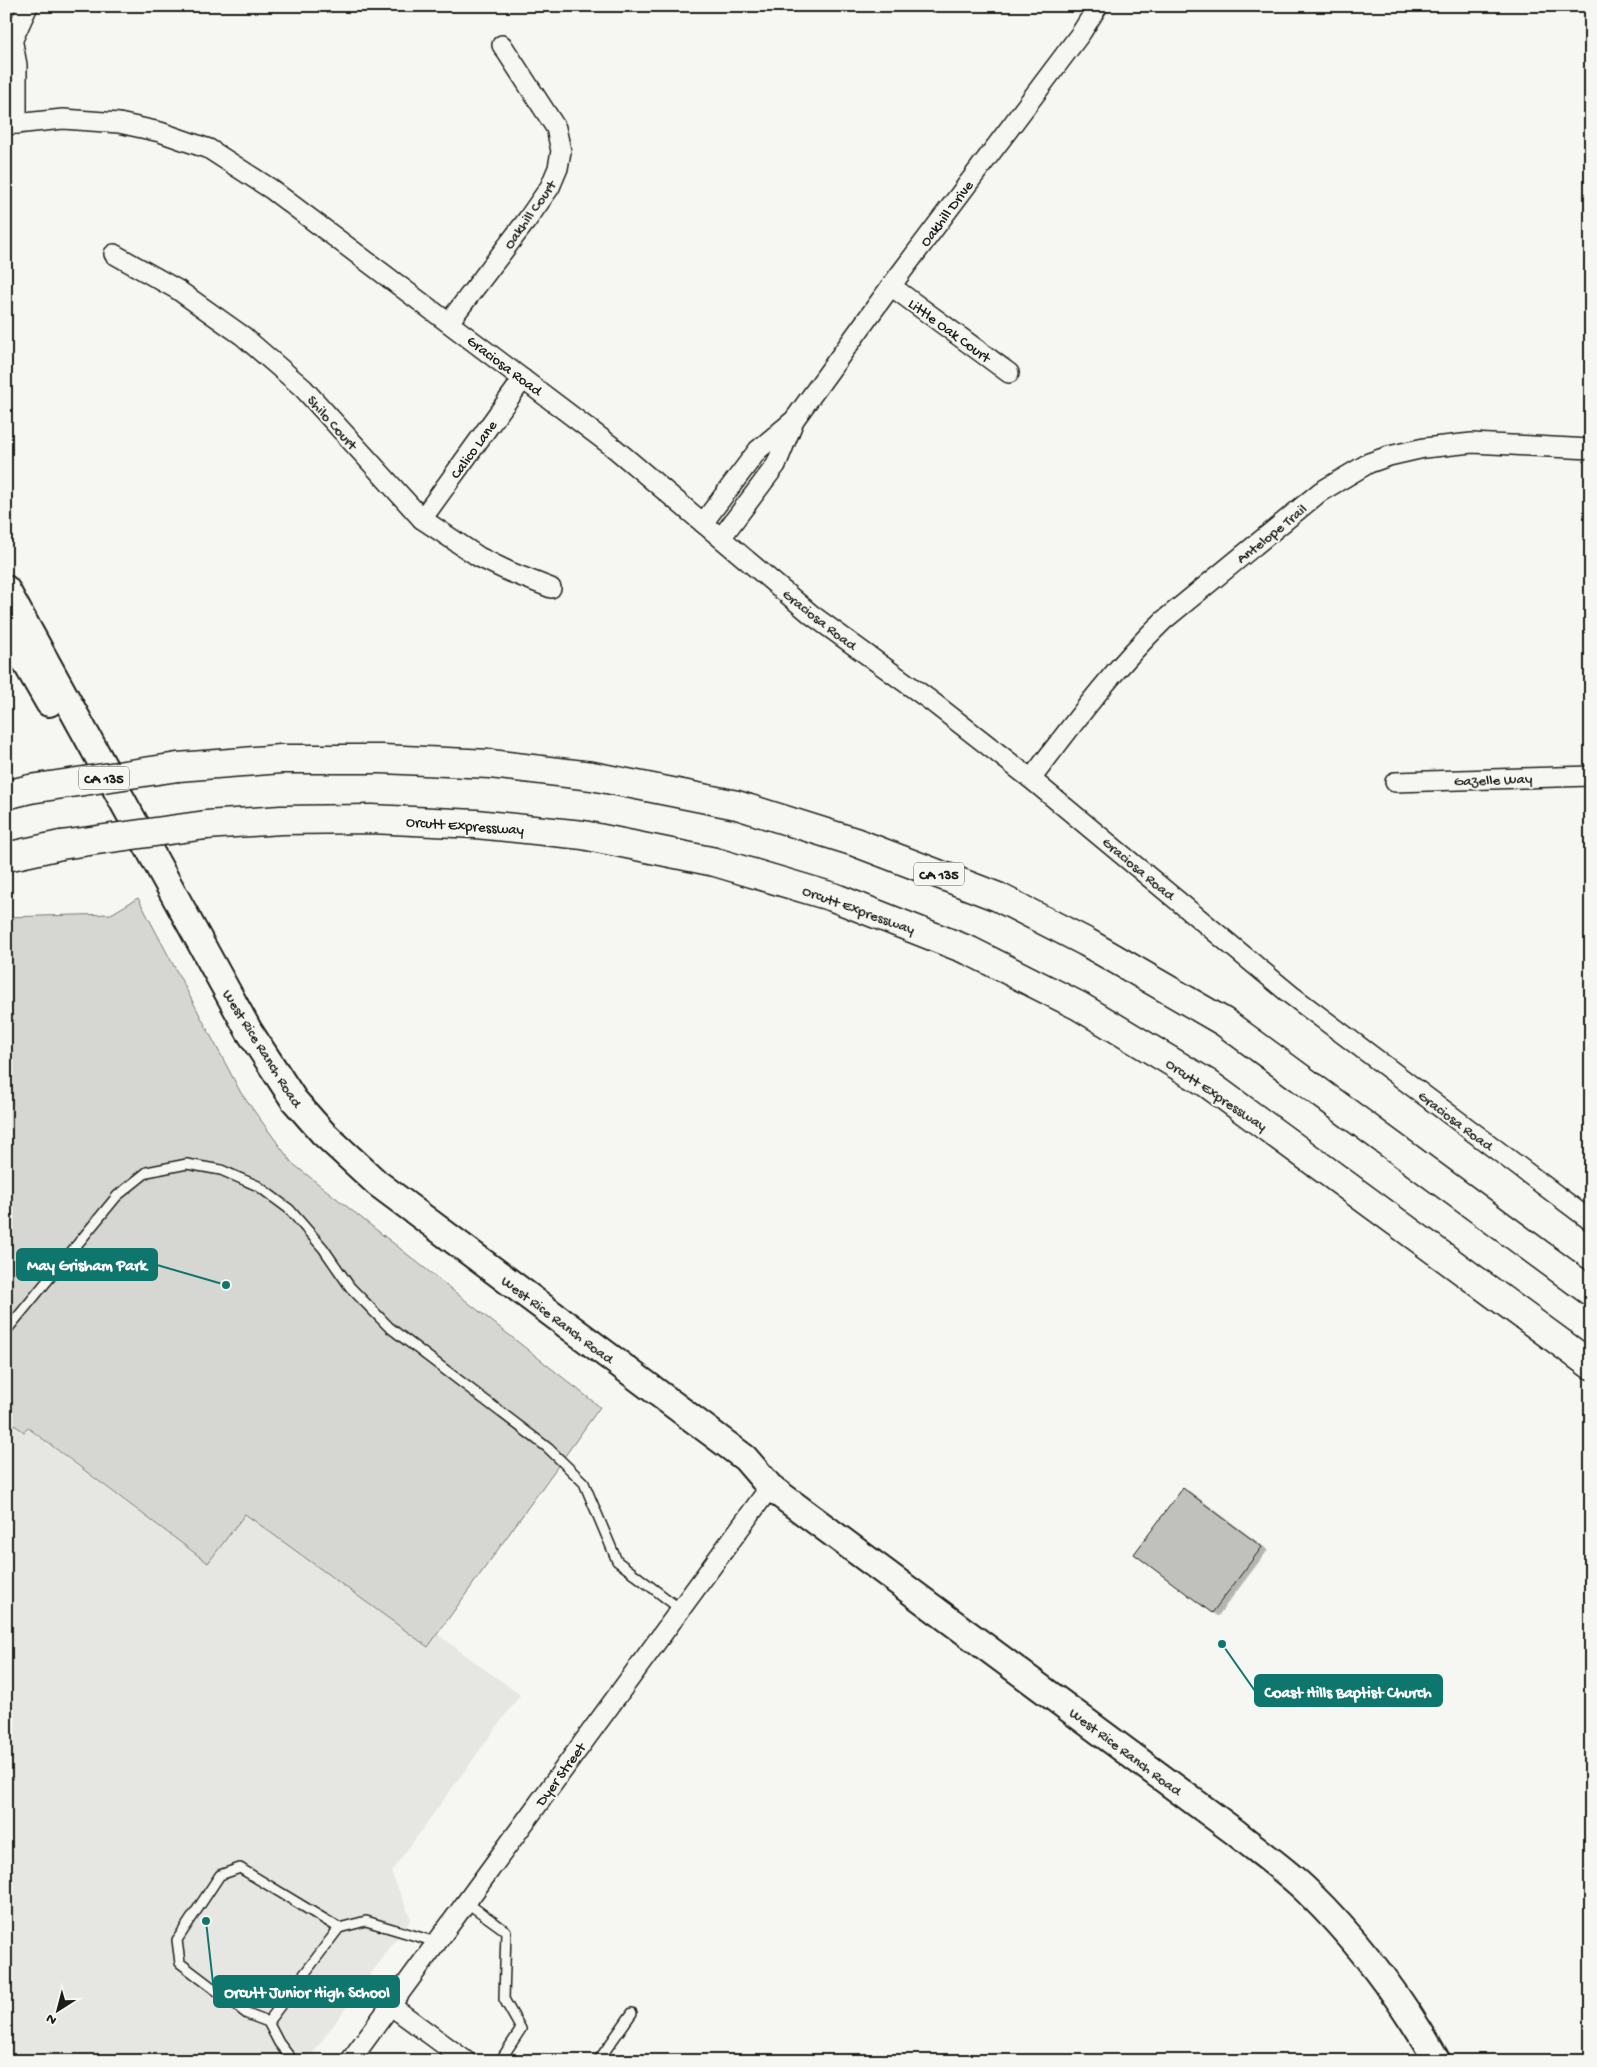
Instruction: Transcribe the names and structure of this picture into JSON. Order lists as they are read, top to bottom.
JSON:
{
  "streets": {
    "highway": ["CA 135", "Orcutt Expressway"],
    "main road": ["West Rice Ranch Road"],
    "street": [
      "Oakhill Drive",
      "Oakhill Court",
      "Little Oak Court",
      "Graciosa Road",
      "Shilo Court",
      "Calico Lane",
      "Antelope Trail",
      "Gazelle Way",
      "Dyer Street"
    ]
  },
  "crossings": [
    ["Oakhill Drive", "Little Oak Court"],
    ["Oakhill Drive", "Graciosa Road"],
    ["Oakhill Court", "Graciosa Road"],
    ["Graciosa Road", "Calico Lane"],
    ["Graciosa Road", "Antelope Trail"],
    ["Shilo Court", "Calico Lane"],
    ["West Rice Ranch Road", "Dyer Street"]
  ],
  "places": ["May Grisham Park", "Coast Hills Baptist Church", "Orcutt Junior High School"],
  "north": "bottom left"
}
